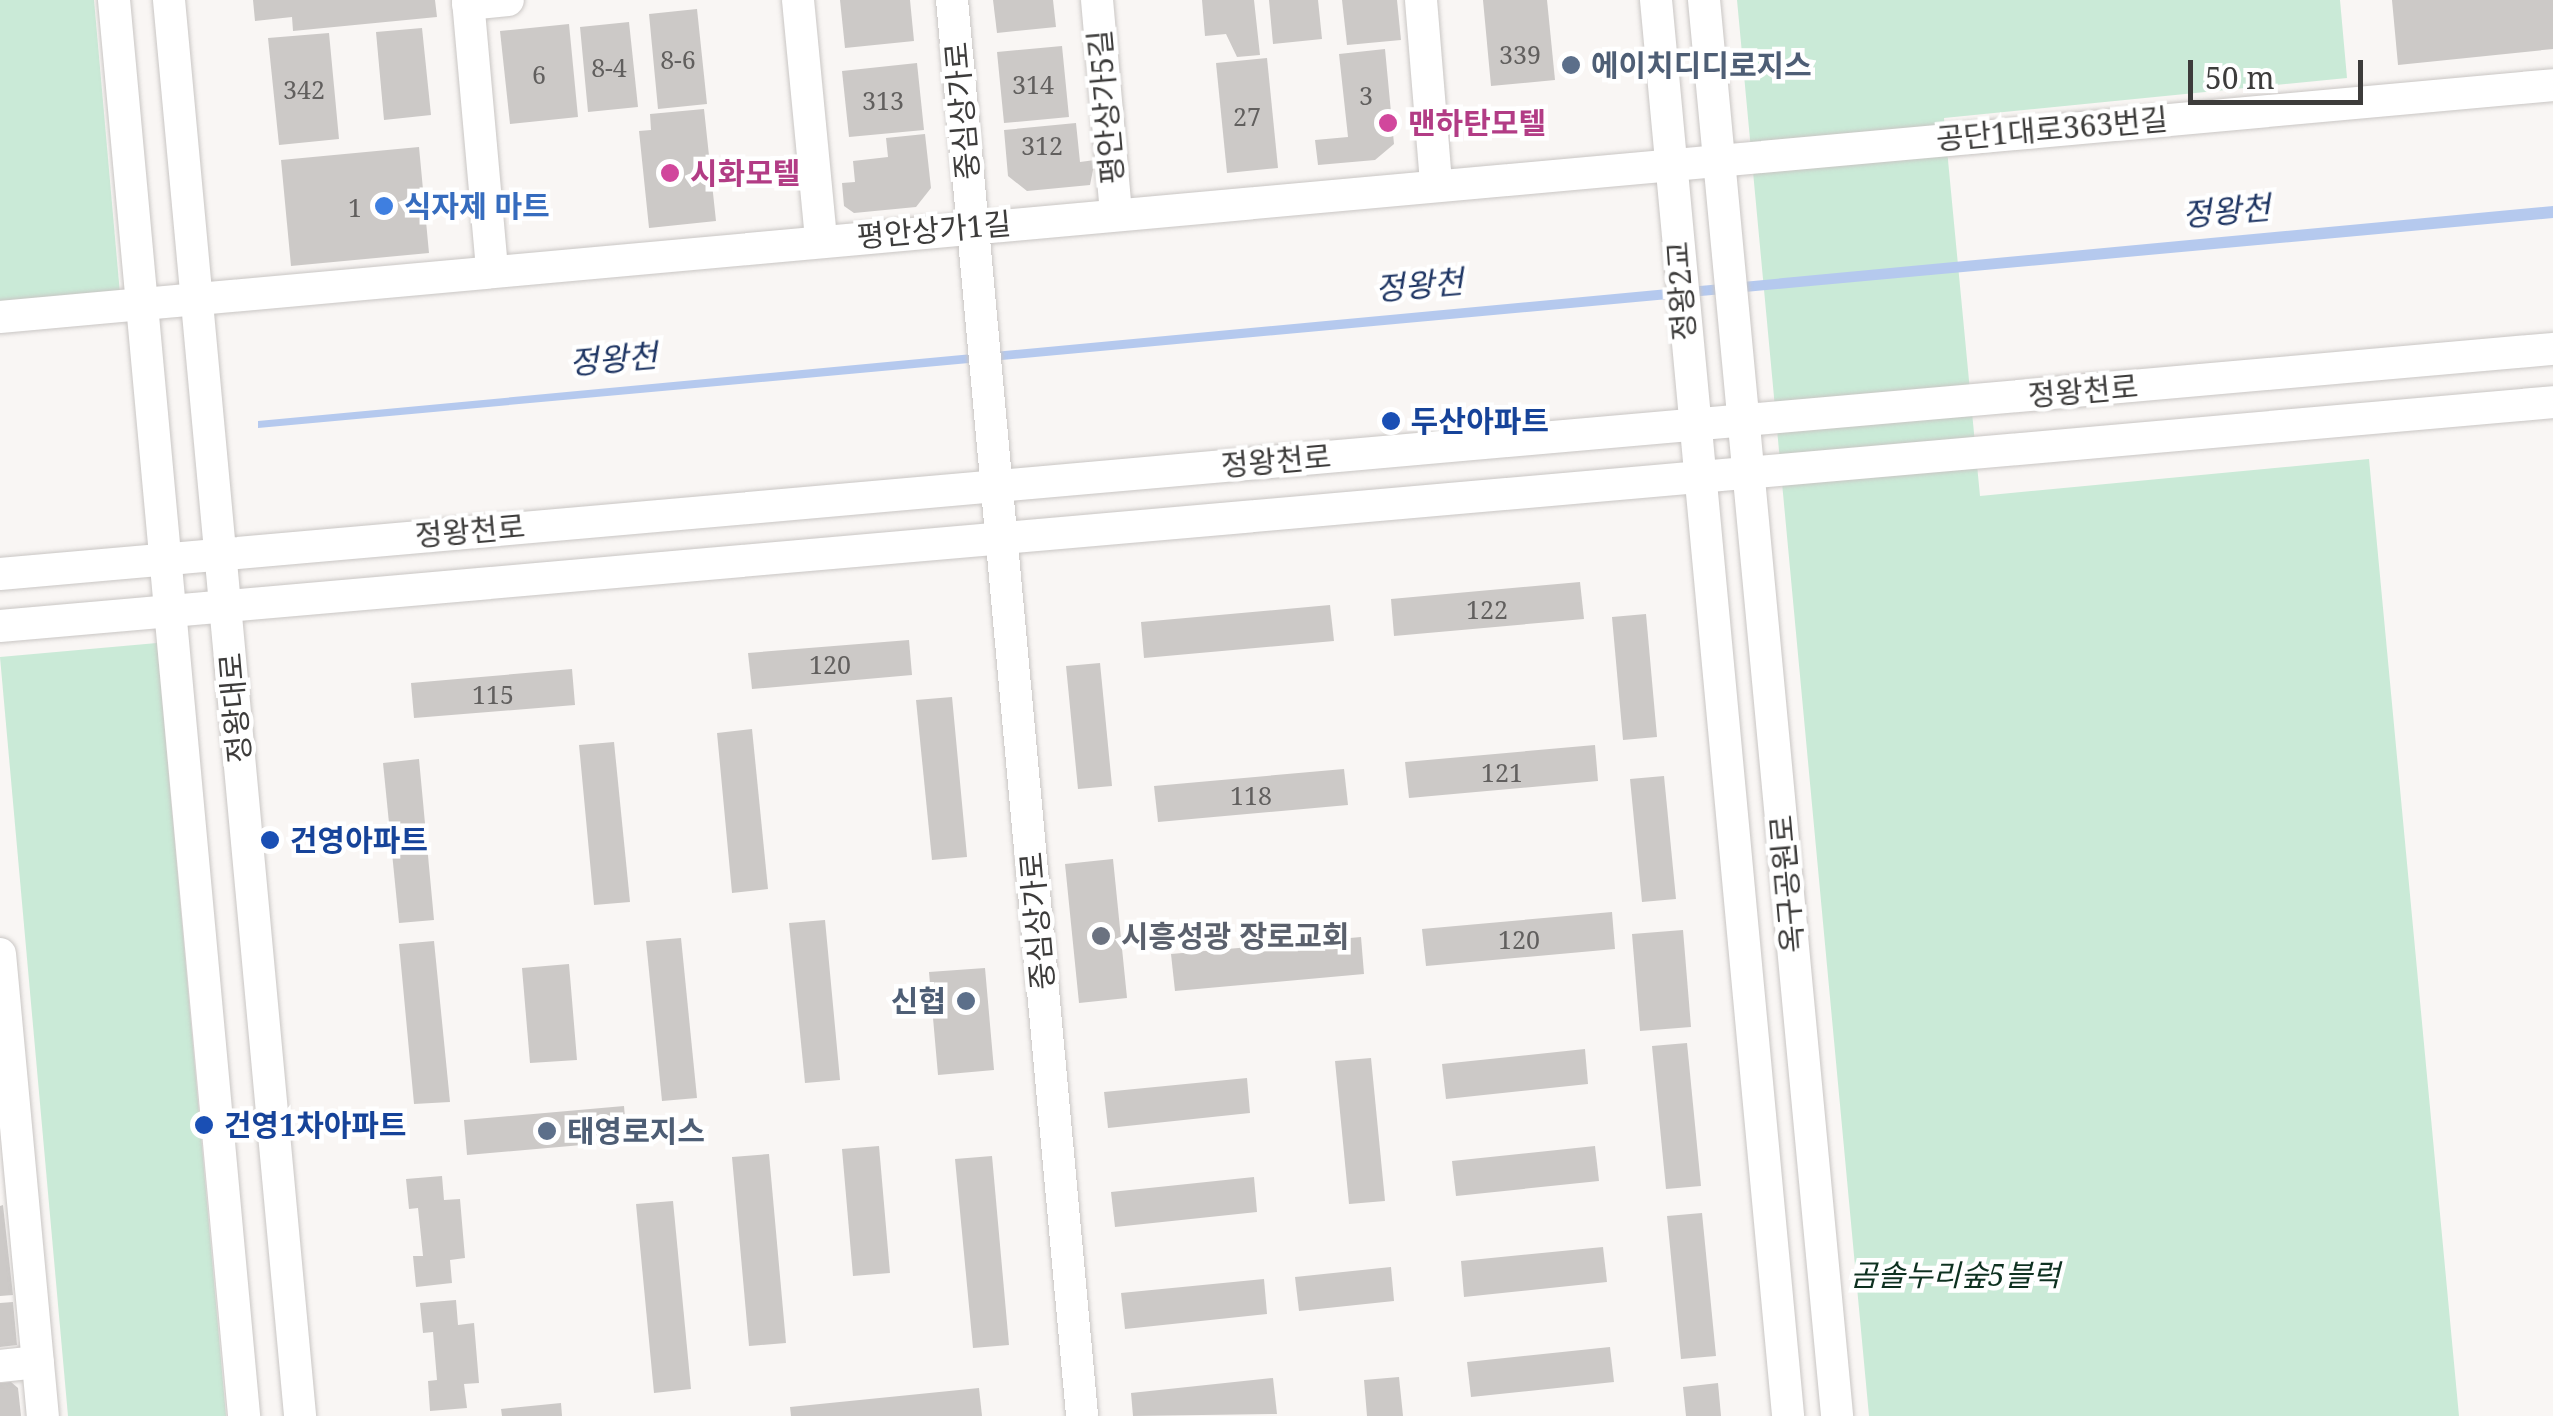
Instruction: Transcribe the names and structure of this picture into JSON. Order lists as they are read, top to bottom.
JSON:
{
  "streets": {
    "street": [
      "평안상가5길",
      "중심상가로",
      "공단1대로363번길",
      "평안상가1길",
      "정왕2교",
      "정왕천로",
      "정왕대로",
      "옥구공원로"
    ]
  },
  "crossings": [
    ["평안상가5길", "평안상가1길"],
    ["중심상가로", "평안상가1길"],
    ["중심상가로", "정왕천로"],
    ["공단1대로363번길", "평안상가1길"],
    ["공단1대로363번길", "정왕2교"],
    ["평안상가1길", "정왕2교"],
    ["평안상가1길", "정왕대로"],
    ["정왕2교", "옥구공원로"],
    ["정왕천로", "정왕대로"],
    ["정왕천로", "옥구공원로"]
  ],
  "water": ["정왕천"],
  "parks": ["곰솔누리숲5블럭"],
  "places": [
    "에이치디디로지스",
    "맨하탄모텔",
    "시화모텔",
    "식자제 마트",
    "두산아파트",
    "건영아파트",
    "시흥성광 장로교회",
    "신협",
    "건영1차아파트",
    "태영로지스"
  ],
  "house_numbers": [
    "339",
    "8-6",
    "8-4",
    "6",
    "314",
    "342",
    "3",
    "313",
    "27",
    "312",
    "1",
    "122",
    "120",
    "115",
    "121",
    "118",
    "120"
  ],
  "scale_bar": "50 m"
}
